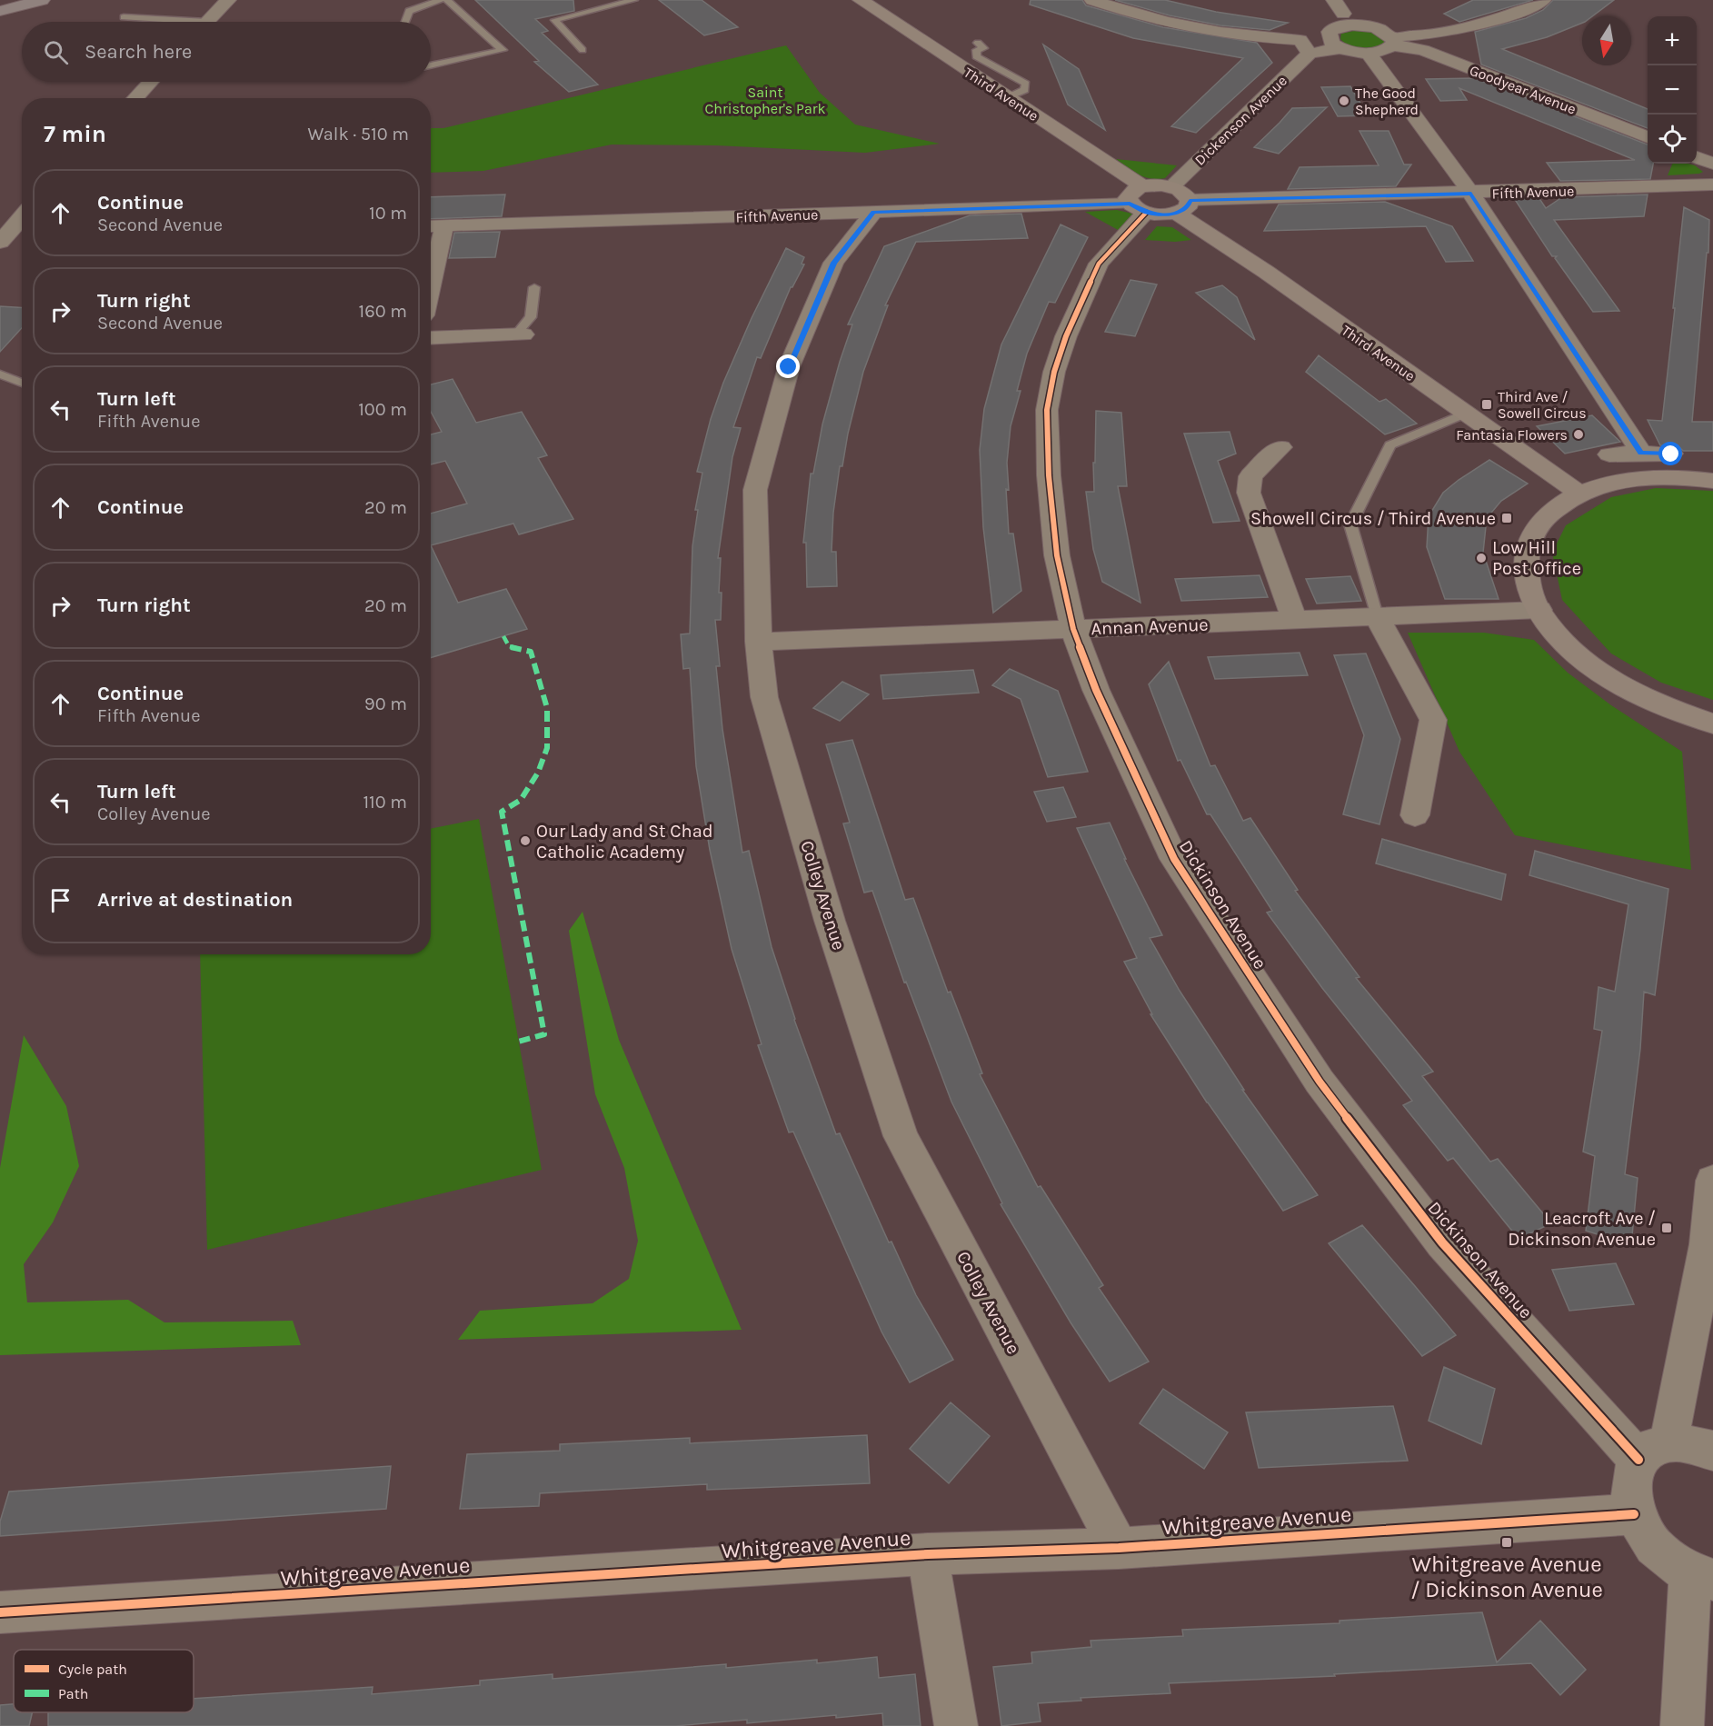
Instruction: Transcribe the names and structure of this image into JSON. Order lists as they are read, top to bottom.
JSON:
{
  "streets": {
    "street": [
      "Goodyear Avenue",
      "Third Avenue",
      "Dickenson Avenue",
      "Fifth Avenue",
      "Annan Avenue",
      "Colley Avenue",
      "Dickinson Avenue",
      "Whitgreave Avenue"
    ]
  },
  "crossings": [
    ["Third Avenue", "Dickenson Avenue"],
    ["Third Avenue", "Fifth Avenue"],
    ["Third Avenue", "Dickinson Avenue"],
    ["Fifth Avenue", "Colley Avenue"],
    ["Fifth Avenue", "Dickinson Avenue"],
    ["Annan Avenue", "Colley Avenue"],
    ["Annan Avenue", "Dickinson Avenue"],
    ["Colley Avenue", "Whitgreave Avenue"]
  ],
  "parks": ["Saint Christopher's Park"],
  "places": {
    "other": [
      "The Good Shepherd",
      "Fantasia Flowers",
      "Low Hill Post Office",
      "Our Lady and St Chad Catholic Academy"
    ],
    "transit": [
      "Third Ave / Sowell Circus",
      "Showell Circus / Third Avenue",
      "Leacroft Ave / Dickinson Avenue",
      "Whitgreave Avenue / Dickinson Avenue"
    ]
  },
  "legend": ["Cycle path", "Path"],
  "north": "bottom",
  "page": {
    "map_buttons": ["+", "−"],
    "search": "Search here",
    "heading": ["7 min", "Walk · 510 m"],
    "list": [
      ["Continue", "Second Avenue", "10 m"],
      ["Turn right", "Second Avenue", "160 m"],
      ["Turn left", "Fifth Avenue", "100 m"],
      ["Continue", "20 m"],
      ["Turn right", "20 m"],
      ["Continue", "Fifth Avenue", "90 m"],
      ["Turn left", "Colley Avenue", "110 m"],
      "Arrive at destination"
    ]
  }
}
